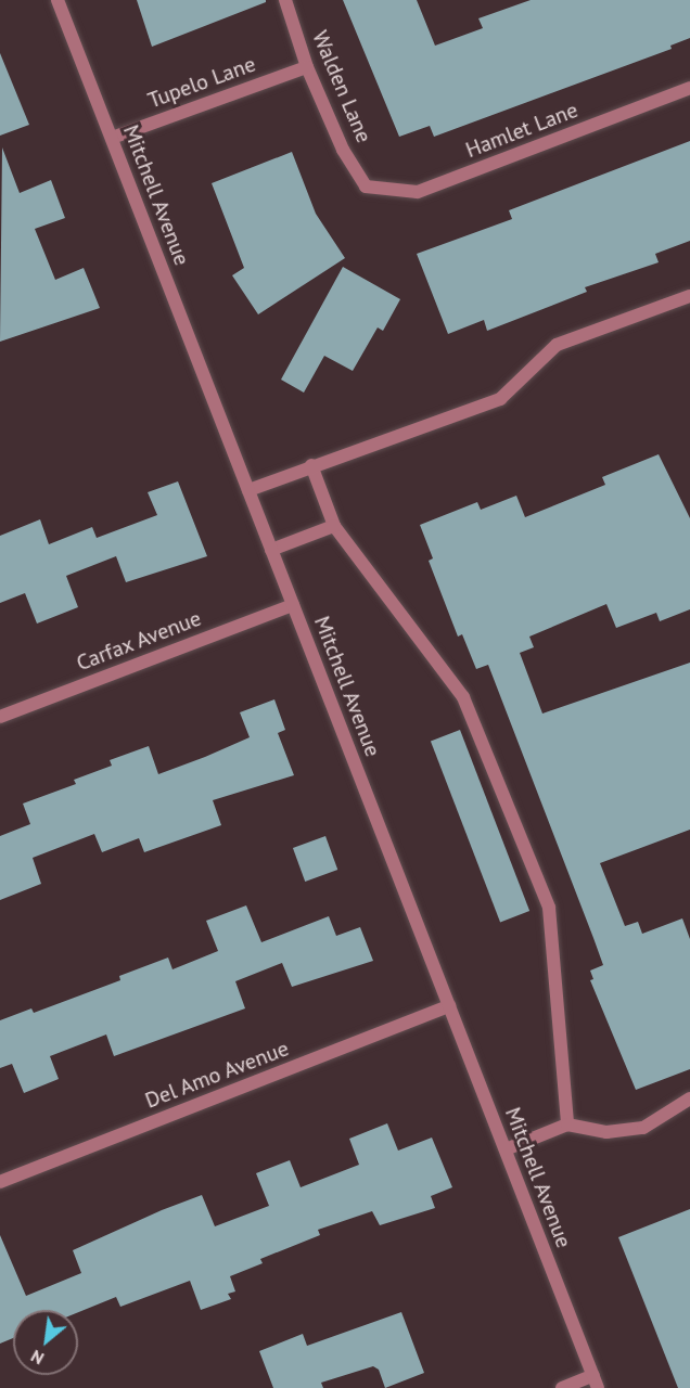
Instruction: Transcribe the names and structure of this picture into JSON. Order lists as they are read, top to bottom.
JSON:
{
  "streets": {
    "street": [
      "Tupelo Lane",
      "Walden Lane",
      "Hamlet Lane",
      "Mitchell Avenue",
      "Carfax Avenue",
      "Del Amo Avenue"
    ]
  },
  "crossings": [
    ["Tupelo Lane", "Walden Lane"],
    ["Tupelo Lane", "Mitchell Avenue"],
    ["Walden Lane", "Hamlet Lane"],
    ["Mitchell Avenue", "Carfax Avenue"],
    ["Mitchell Avenue", "Del Amo Avenue"]
  ],
  "north": "bottom left"
}
